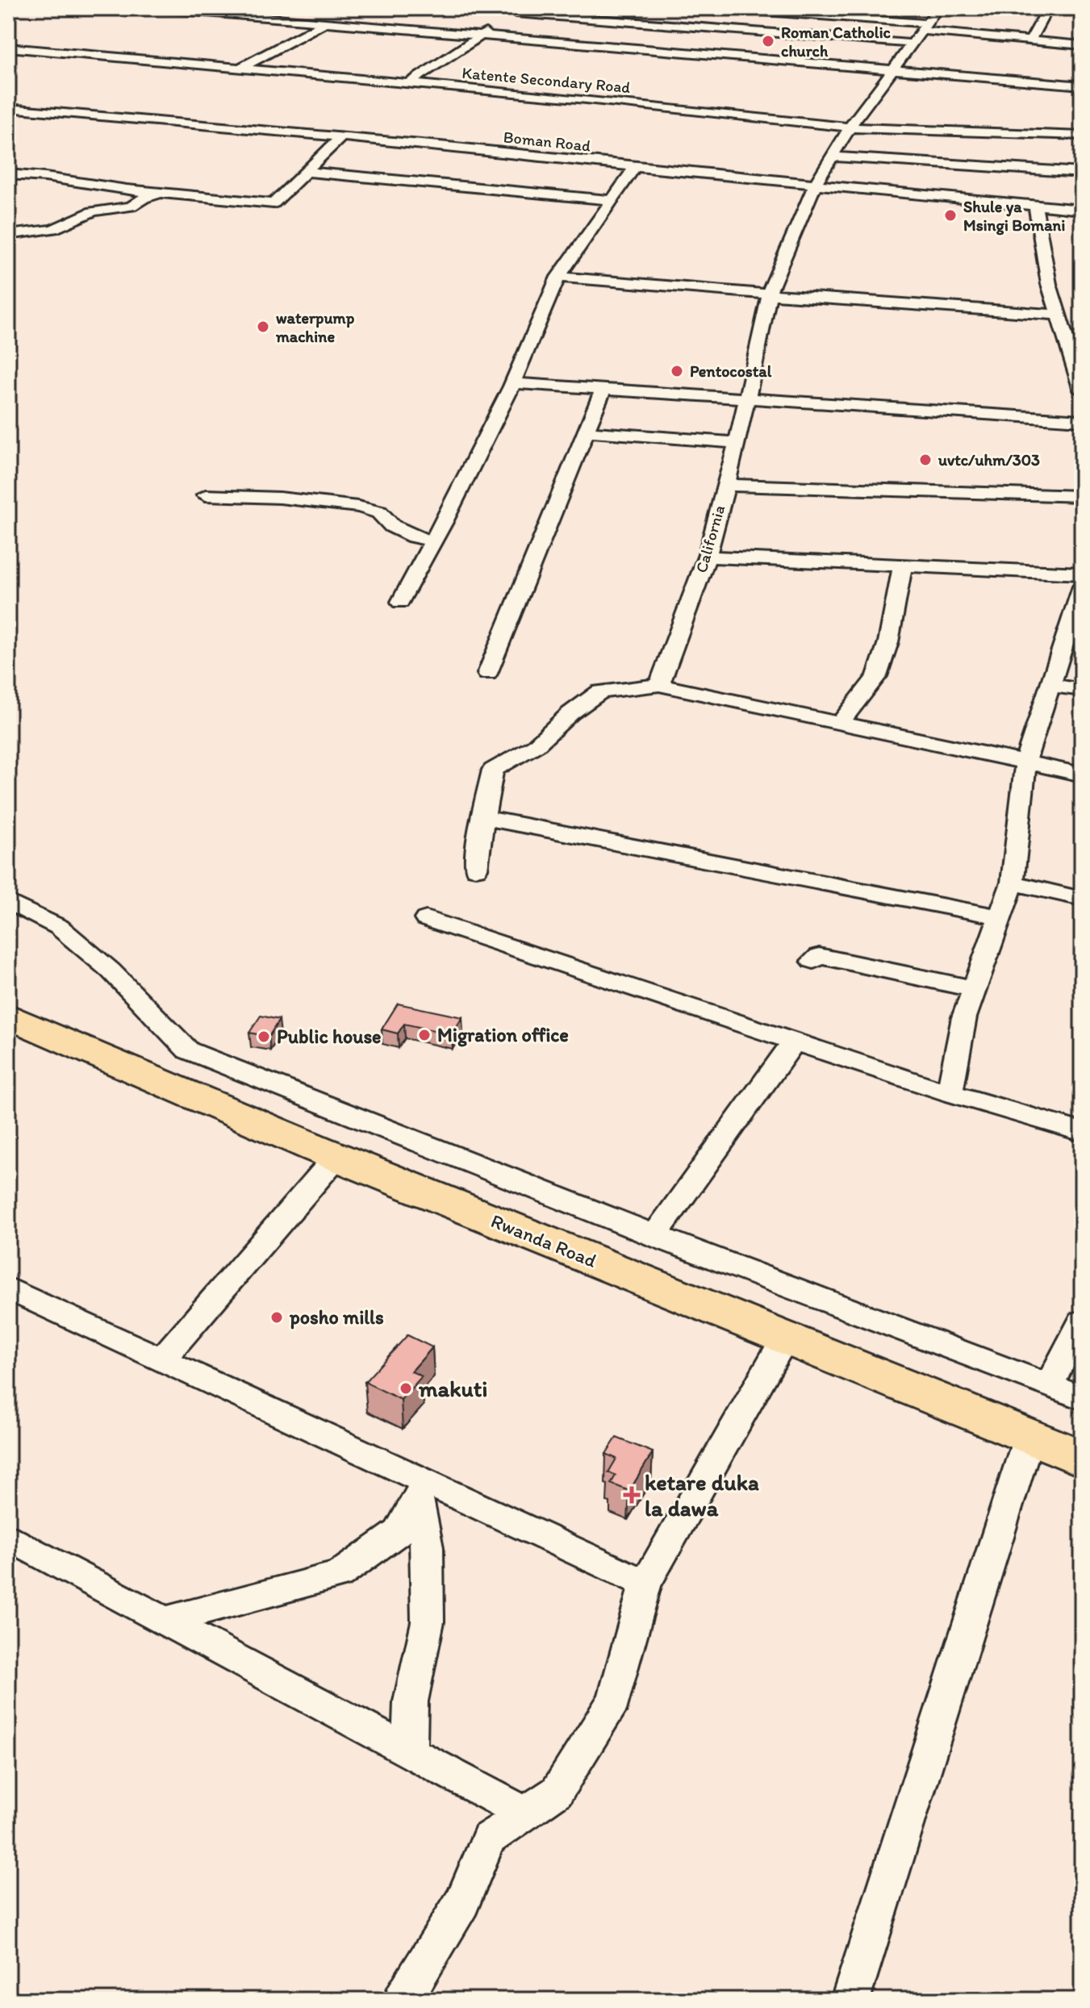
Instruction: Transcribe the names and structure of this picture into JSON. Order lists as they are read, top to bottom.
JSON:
{
  "streets": {
    "highway": ["Rwanda Road"],
    "street": ["Katente Secondary Road", "Boman Road", "California"]
  },
  "crossings": [
    ["Katente Secondary Road", "California"],
    ["Boman Road", "California"]
  ],
  "places": {
    "other": [
      "Roman Catholic church",
      "Shule ya Msingi Bomani",
      "waterpump machine",
      "Pentocostal",
      "uvtc/uhm/303",
      "Migration office",
      "Public house",
      "posho mills",
      "makuti"
    ],
    "health": ["ketare duka la dawa"]
  }
}
